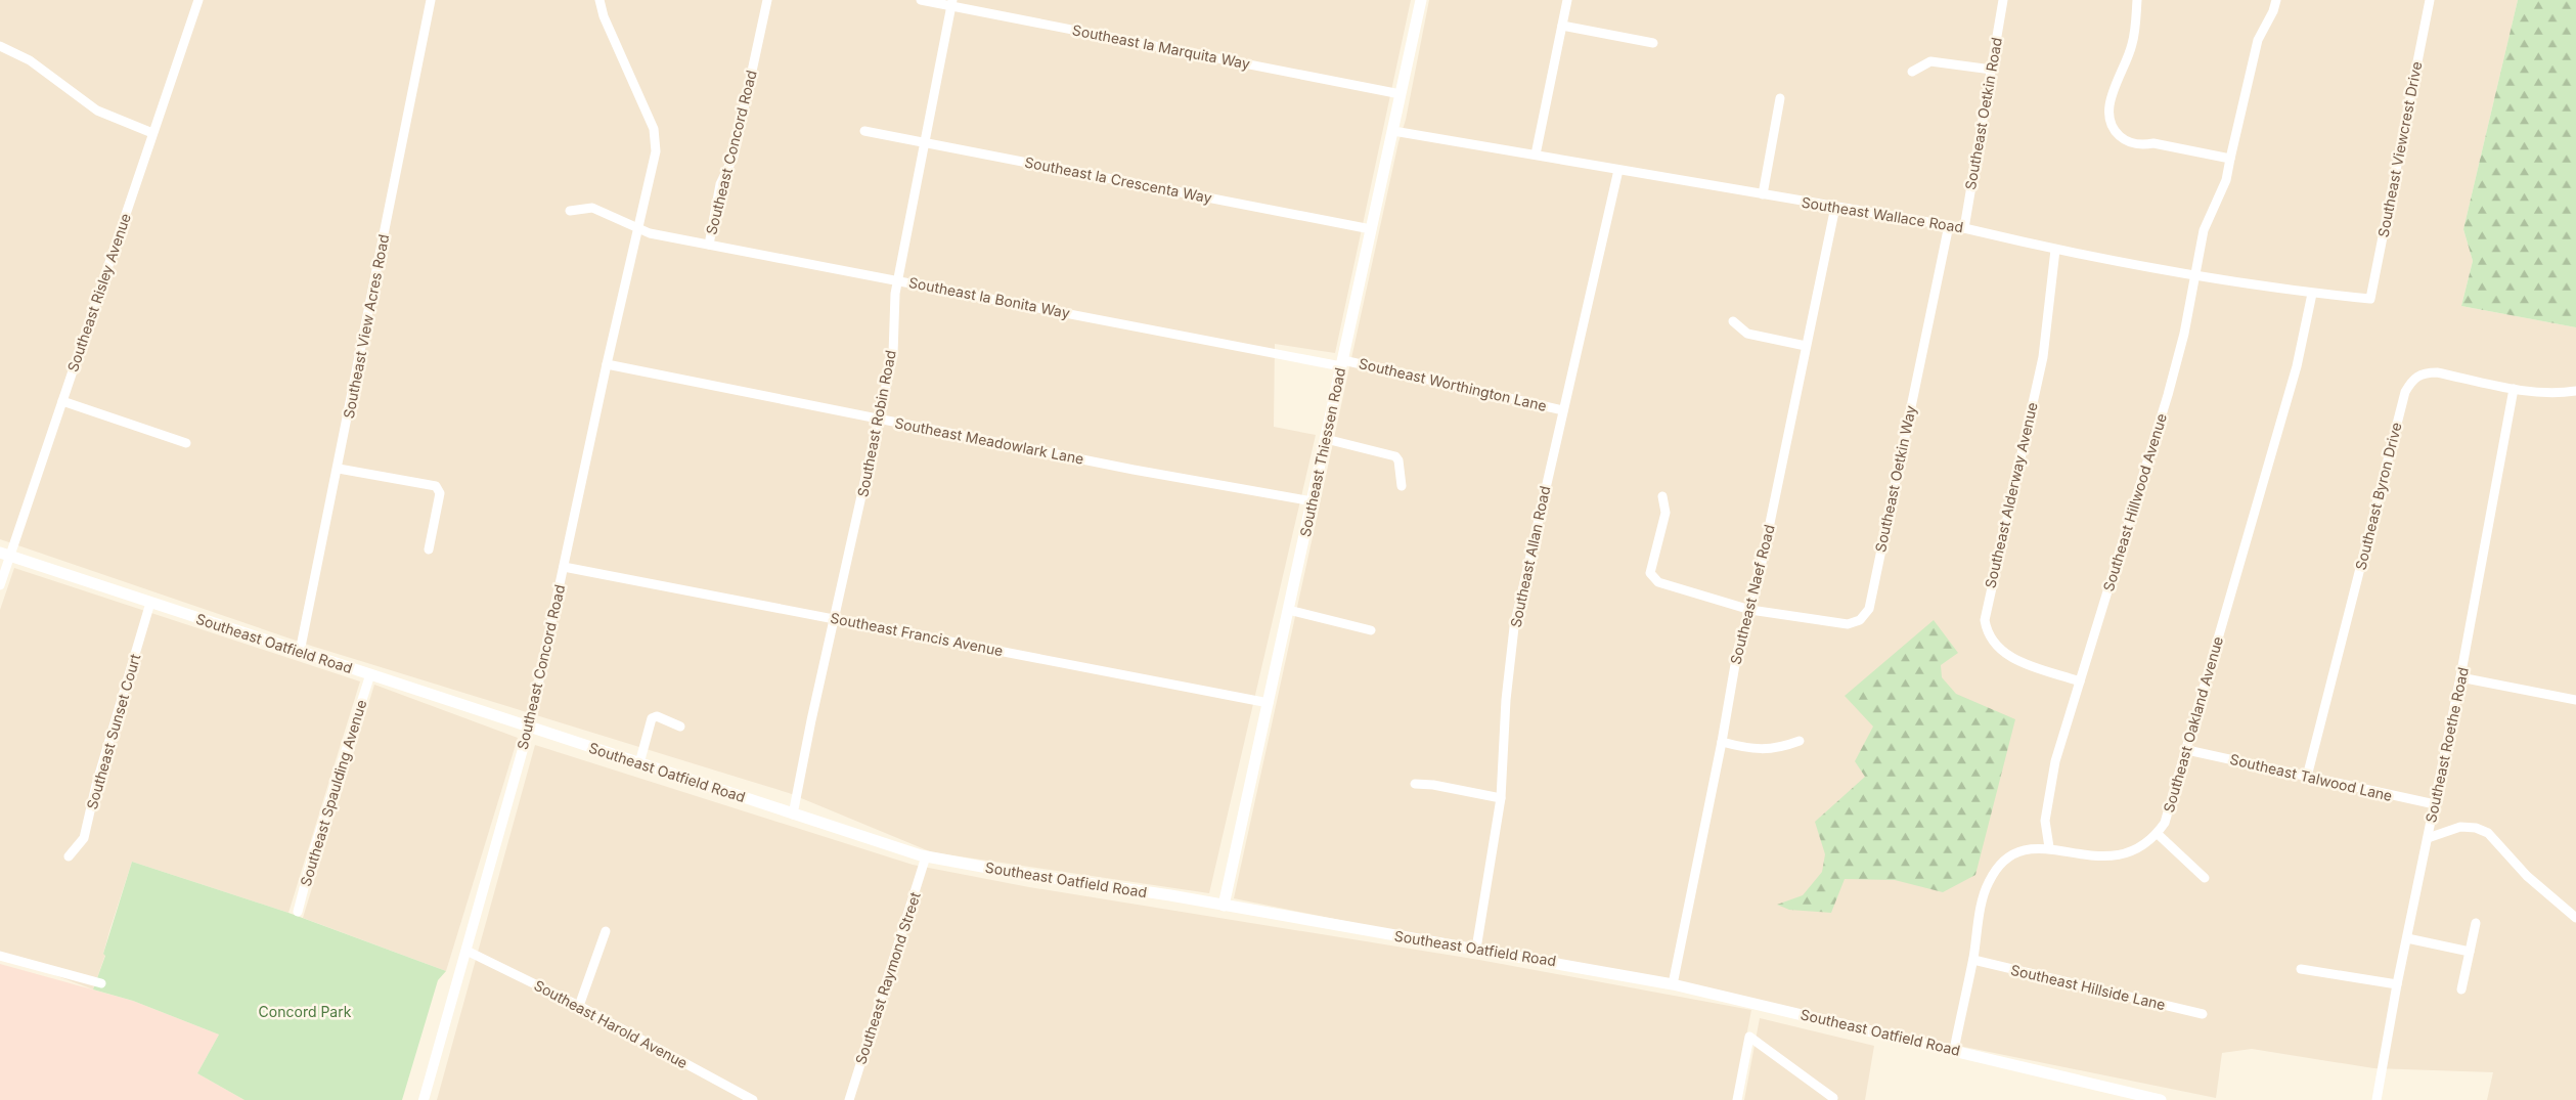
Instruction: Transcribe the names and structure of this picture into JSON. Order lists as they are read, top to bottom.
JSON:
{
  "streets": {
    "main road": ["Southeast Thiessen Road", "Southeast Oatfield Road"],
    "street": [
      "Southeast la Marquita Way",
      "Southeast Oetkin Road",
      "Southeast Viewcrest Drive",
      "Southeast Concord Road",
      "Southeast la Crescenta Way",
      "Southeast Wallace Road",
      "Southeast Risley Avenue",
      "Southeast la Bonita Way",
      "Southeast View Acres Road",
      "Southeast Worthington Lane",
      "Southeast Robin Road",
      "Southeast Meadowlark Lane",
      "Southeast Oetkin Way",
      "Southeast Alderway Avenue",
      "Southeast Byron Drive",
      "Southeast Hillwood Avenue",
      "Southeast Allan Road",
      "Southeast Naef Road",
      "Southeast Francis Avenue",
      "Southeast Oakland Avenue",
      "Southeast Sunset Court",
      "Southeast Roethe Road",
      "Southeast Talwood Lane",
      "Southeast Spaulding Avenue",
      "Southeast Raymond Street",
      "Southeast Hillside Lane",
      "Southeast Harold Avenue"
    ]
  },
  "crossings": [
    ["Southeast la Marquita Way", "Southeast Robin Road"],
    ["Southeast la Marquita Way", "Southeast Thiessen Road"],
    ["Southeast Oetkin Road", "Southeast Wallace Road"],
    ["Southeast Viewcrest Drive", "Southeast Wallace Road"],
    ["Southeast Concord Road", "Southeast la Bonita Way"],
    ["Southeast Concord Road", "Southeast Meadowlark Lane"],
    ["Southeast Concord Road", "Southeast Francis Avenue"],
    ["Southeast Concord Road", "Southeast Oatfield Road"],
    ["Southeast Concord Road", "Southeast Harold Avenue"],
    ["Southeast la Crescenta Way", "Southeast Robin Road"],
    ["Southeast la Crescenta Way", "Southeast Thiessen Road"],
    ["Southeast Wallace Road", "Southeast Thiessen Road"],
    ["Southeast Wallace Road", "Southeast Oetkin Way"],
    ["Southeast Wallace Road", "Southeast Alderway Avenue"],
    ["Southeast Wallace Road", "Southeast Hillwood Avenue"],
    ["Southeast Wallace Road", "Southeast Allan Road"],
    ["Southeast Wallace Road", "Southeast Naef Road"],
    ["Southeast Wallace Road", "Southeast Oakland Avenue"],
    ["Southeast Risley Avenue", "Southeast Oatfield Road"],
    ["Southeast la Bonita Way", "Southeast Worthington Lane"],
    ["Southeast la Bonita Way", "Southeast Robin Road"],
    ["Southeast la Bonita Way", "Southeast Thiessen Road"],
    ["Southeast View Acres Road", "Southeast Oatfield Road"],
    ["Southeast Worthington Lane", "Southeast Thiessen Road"],
    ["Southeast Worthington Lane", "Southeast Allan Road"],
    ["Southeast Robin Road", "Southeast Meadowlark Lane"],
    ["Southeast Robin Road", "Southeast Francis Avenue"],
    ["Southeast Robin Road", "Southeast Oatfield Road"],
    ["Southeast Meadowlark Lane", "Southeast Thiessen Road"],
    ["Southeast Thiessen Road", "Southeast Francis Avenue"],
    ["Southeast Thiessen Road", "Southeast Oatfield Road"],
    ["Southeast Oetkin Way", "Southeast Naef Road"],
    ["Southeast Alderway Avenue", "Southeast Hillwood Avenue"],
    ["Southeast Byron Drive", "Southeast Roethe Road"],
    ["Southeast Byron Drive", "Southeast Talwood Lane"],
    ["Southeast Hillwood Avenue", "Southeast Oakland Avenue"],
    ["Southeast Allan Road", "Southeast Oatfield Road"],
    ["Southeast Naef Road", "Southeast Oatfield Road"],
    ["Southeast Oatfield Road", "Southeast Oakland Avenue"],
    ["Southeast Oatfield Road", "Southeast Sunset Court"],
    ["Southeast Oatfield Road", "Southeast Spaulding Avenue"],
    ["Southeast Oatfield Road", "Southeast Raymond Street"],
    ["Southeast Oakland Avenue", "Southeast Talwood Lane"],
    ["Southeast Oakland Avenue", "Southeast Hillside Lane"],
    ["Southeast Roethe Road", "Southeast Talwood Lane"]
  ],
  "parks": ["Concord Park"]
}
